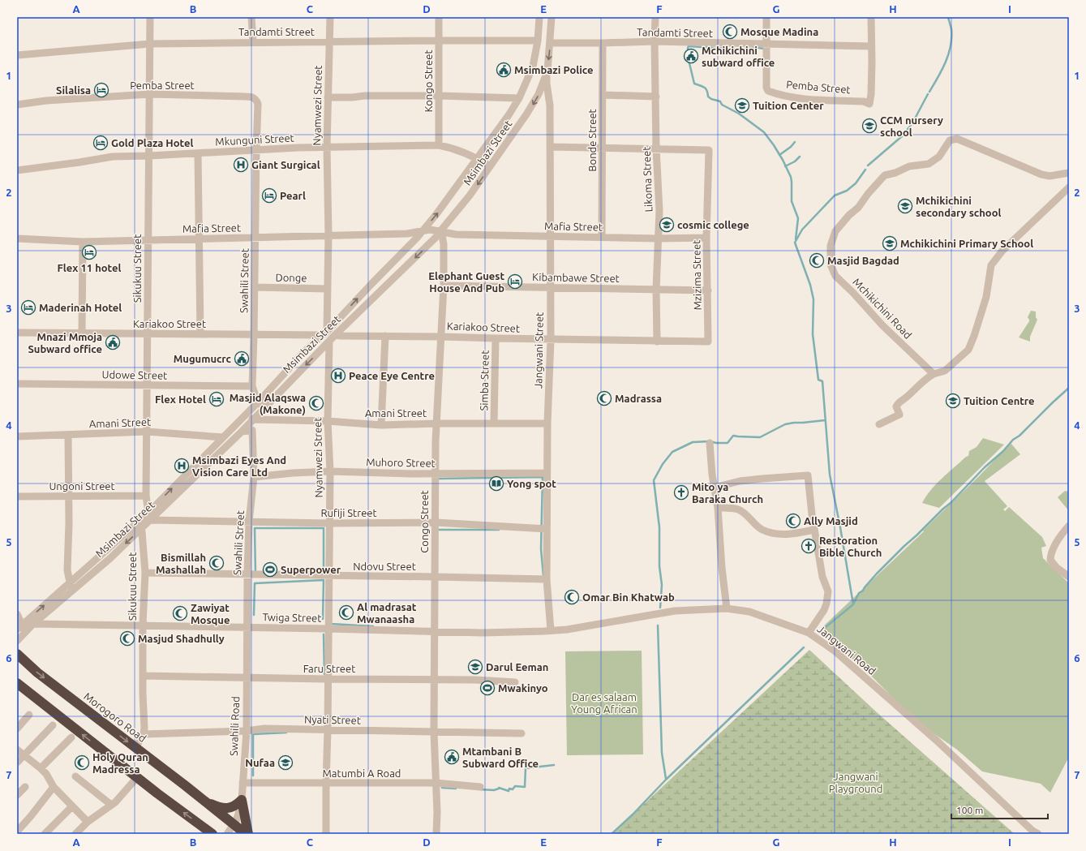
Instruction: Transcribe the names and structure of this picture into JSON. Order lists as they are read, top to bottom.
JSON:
{
  "streets": {
    "highway": ["Morogoro Road"],
    "street": [
      "Tandamti Street",
      "Kongo Street",
      "Pemba Street",
      "Nyamwezi Street",
      "Mkunguni Street",
      "Bonde Street",
      "Msimbazi Street",
      "Likoma Street",
      "Mafia Street",
      "Sikukuu Street",
      "Mzizima Street",
      "Donge",
      "Kibambawe Street",
      "Swahili Street",
      "Mchikichini Road",
      "Kariakoo Street",
      "Jangwani Street",
      "Udowe Street",
      "Simba Street",
      "Amani Street",
      "Muhoro Street",
      "Ungoni Street",
      "Rufiji Street",
      "Congo Street",
      "Ndovu Street",
      "Twiga Street",
      "Jangwani Road",
      "Faru Street",
      "Nyati Street",
      "Swahili Road",
      "Matumbi A Road"
    ]
  },
  "crossings": [
    ["Tandamti Street", "Kongo Street"],
    ["Tandamti Street", "Pemba Street"],
    ["Tandamti Street", "Nyamwezi Street"],
    ["Tandamti Street", "Bonde Street"],
    ["Tandamti Street", "Msimbazi Street"],
    ["Tandamti Street", "Likoma Street"],
    ["Tandamti Street", "Sikukuu Street"],
    ["Kongo Street", "Mkunguni Street"],
    ["Pemba Street", "Mkunguni Street"],
    ["Pemba Street", "Sikukuu Street"],
    ["Pemba Street", "Swahili Street"],
    ["Nyamwezi Street", "Mkunguni Street"],
    ["Nyamwezi Street", "Msimbazi Street"],
    ["Nyamwezi Street", "Mafia Street"],
    ["Nyamwezi Street", "Donge"],
    ["Nyamwezi Street", "Kariakoo Street"],
    ["Nyamwezi Street", "Amani Street"],
    ["Nyamwezi Street", "Muhoro Street"],
    ["Nyamwezi Street", "Rufiji Street"],
    ["Nyamwezi Street", "Ndovu Street"],
    ["Nyamwezi Street", "Twiga Street"],
    ["Nyamwezi Street", "Faru Street"],
    ["Nyamwezi Street", "Nyati Street"],
    ["Nyamwezi Street", "Matumbi A Road"],
    ["Mkunguni Street", "Msimbazi Street"],
    ["Mkunguni Street", "Sikukuu Street"],
    ["Mkunguni Street", "Swahili Street"],
    ["Bonde Street", "Mafia Street"],
    ["Msimbazi Street", "Mafia Street"],
    ["Msimbazi Street", "Sikukuu Street"],
    ["Msimbazi Street", "Swahili Street"],
    ["Msimbazi Street", "Kariakoo Street"],
    ["Msimbazi Street", "Jangwani Street"],
    ["Msimbazi Street", "Amani Street"],
    ["Msimbazi Street", "Rufiji Street"],
    ["Msimbazi Street", "Congo Street"],
    ["Msimbazi Street", "Twiga Street"],
    ["Likoma Street", "Mafia Street"],
    ["Likoma Street", "Mzizima Street"],
    ["Likoma Street", "Kibambawe Street"],
    ["Likoma Street", "Kariakoo Street"],
    ["Mafia Street", "Sikukuu Street"],
    ["Mafia Street", "Mzizima Street"],
    ["Mafia Street", "Swahili Street"],
    ["Mafia Street", "Jangwani Street"],
    ["Mafia Street", "Congo Street"],
    ["Sikukuu Street", "Kariakoo Street"],
    ["Sikukuu Street", "Udowe Street"],
    ["Sikukuu Street", "Amani Street"],
    ["Sikukuu Street", "Ungoni Street"],
    ["Sikukuu Street", "Rufiji Street"],
    ["Sikukuu Street", "Ndovu Street"],
    ["Sikukuu Street", "Twiga Street"],
    ["Sikukuu Street", "Faru Street"],
    ["Sikukuu Street", "Morogoro Road"],
    ["Sikukuu Street", "Nyati Street"],
    ["Mzizima Street", "Kibambawe Street"],
    ["Mzizima Street", "Kariakoo Street"],
    ["Donge", "Swahili Street"],
    ["Kibambawe Street", "Jangwani Street"],
    ["Kibambawe Street", "Congo Street"],
    ["Swahili Street", "Kariakoo Street"],
    ["Swahili Street", "Udowe Street"],
    ["Swahili Street", "Muhoro Street"],
    ["Swahili Street", "Rufiji Street"],
    ["Swahili Street", "Ndovu Street"],
    ["Swahili Street", "Twiga Street"],
    ["Swahili Street", "Swahili Road"],
    ["Kariakoo Street", "Jangwani Street"],
    ["Kariakoo Street", "Simba Street"],
    ["Kariakoo Street", "Congo Street"],
    ["Jangwani Street", "Amani Street"],
    ["Jangwani Street", "Muhoro Street"],
    ["Jangwani Street", "Rufiji Street"],
    ["Jangwani Street", "Ndovu Street"],
    ["Jangwani Street", "Twiga Street"],
    ["Jangwani Street", "Jangwani Road"],
    ["Simba Street", "Amani Street"],
    ["Amani Street", "Congo Street"],
    ["Muhoro Street", "Congo Street"],
    ["Rufiji Street", "Congo Street"],
    ["Congo Street", "Ndovu Street"],
    ["Congo Street", "Twiga Street"],
    ["Congo Street", "Faru Street"],
    ["Congo Street", "Nyati Street"],
    ["Congo Street", "Matumbi A Road"],
    ["Twiga Street", "Jangwani Road"],
    ["Twiga Street", "Swahili Road"],
    ["Faru Street", "Swahili Road"],
    ["Morogoro Road", "Swahili Road"],
    ["Nyati Street", "Swahili Road"],
    ["Swahili Road", "Matumbi A Road"]
  ],
  "parks": ["Dar es salaam Young African", "Jangwani Playground"],
  "places": {
    "mosque": [
      "Mosque Madina",
      "Masjid Bagdad",
      "Madrassa",
      "Masjid Alaqswa (Makone)",
      "Ally Masjid",
      "Bismillah Mashallah",
      "Omar Bin Khatwab",
      "Al madrasat Mwanaasha",
      "Zawiyat Mosque",
      "Masjud Shadhully",
      "Holy Quran Madressa"
    ],
    "public building": [
      "Mchikichini subward office",
      "Msimbazi Police",
      "Mnazi Mmoja Subward office",
      "Mugumucrc",
      "Mtambani B Subward Office"
    ],
    "hotel": [
      "Silalisa",
      "Gold Plaza Hotel",
      "Pearl",
      "Flex 11 hotel",
      "Elephant Guest House And Pub",
      "Maderinah Hotel",
      "Flex Hotel"
    ],
    "school or university": [
      "Tuition Center",
      "CCM nursery school",
      "Mchikichini secondary school",
      "cosmic college",
      "Mchikichini Primary School",
      "Tuition Centre",
      "Darul Eeman",
      "Nufaa"
    ],
    "hospital": ["Giant Surgical", "Peace Eye Centre", "Msimbazi Eyes And Vision Care Ltd"],
    "library": ["Yong spot"],
    "church": ["Mito ya Baraka Church", "Restoration Bible Church"],
    "sports": ["Superpower", "Mwakinyo"]
  },
  "scale_bar": "100 m",
  "grid": {
    "columns": [
      "A",
      "B",
      "C",
      "D",
      "E",
      "F",
      "G",
      "H",
      "I"
    ],
    "rows": [
      "1",
      "2",
      "3",
      "4",
      "5",
      "6",
      "7"
    ]
  }
}
